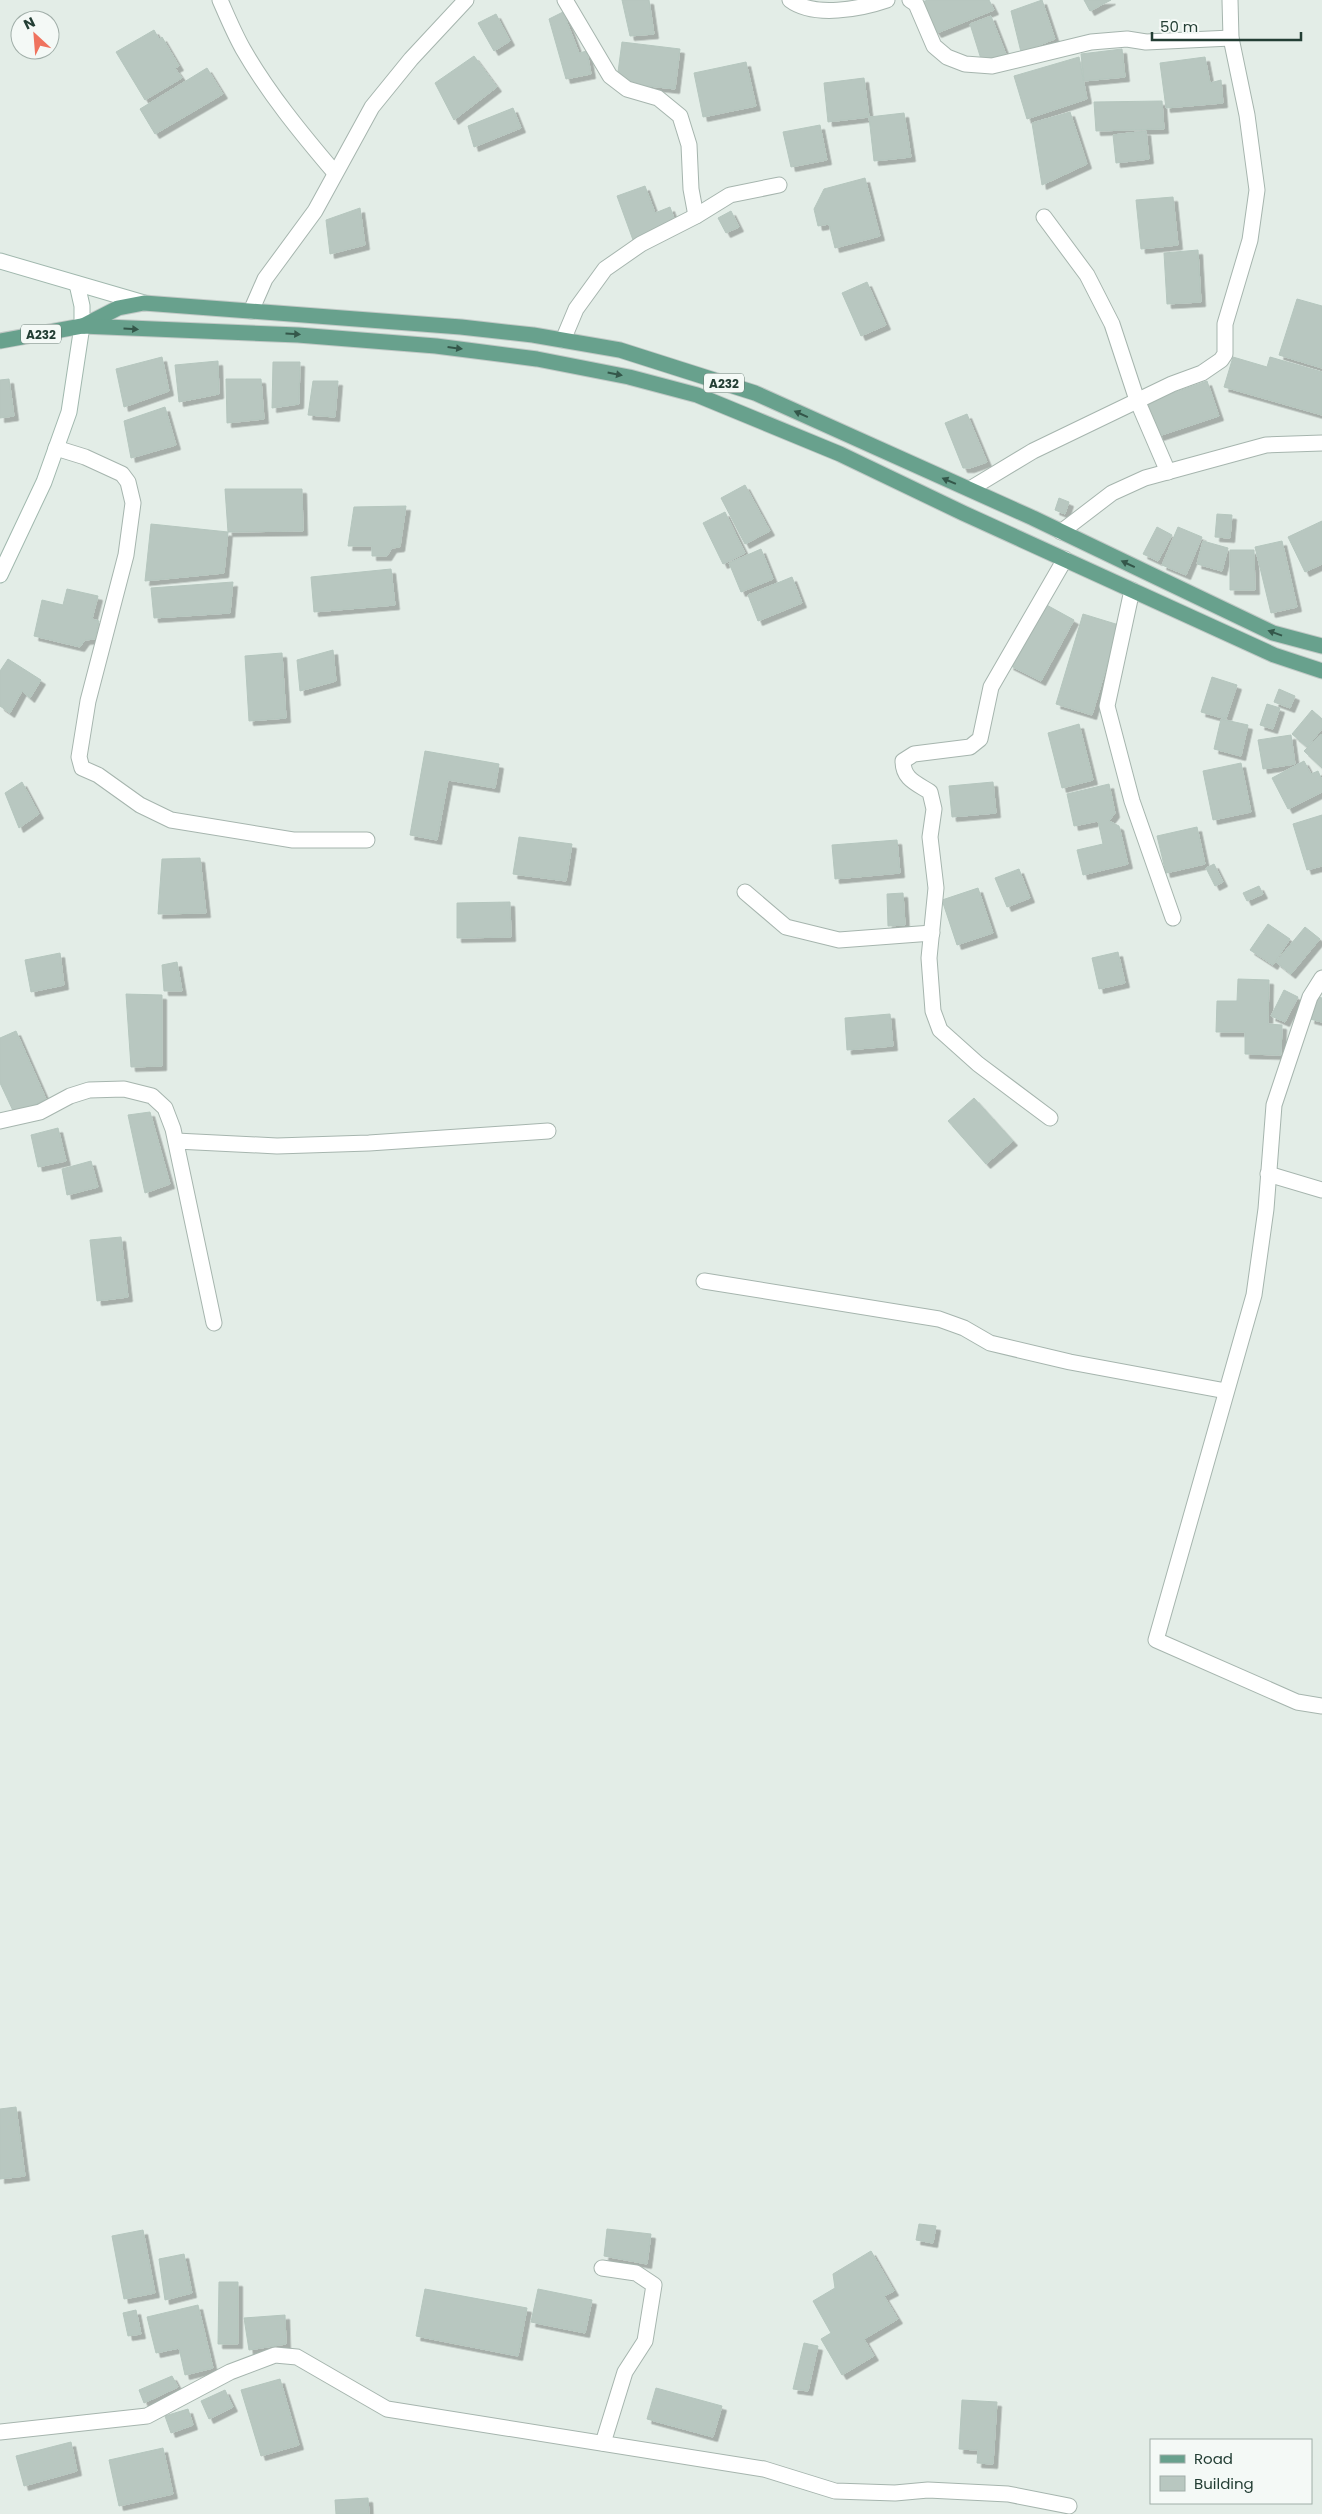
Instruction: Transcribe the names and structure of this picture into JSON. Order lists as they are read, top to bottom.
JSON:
{
  "streets": {
    "main road": ["A232"]
  },
  "legend": ["Road", "Building"],
  "scale_bar": "50 m",
  "north": "top left"
}
